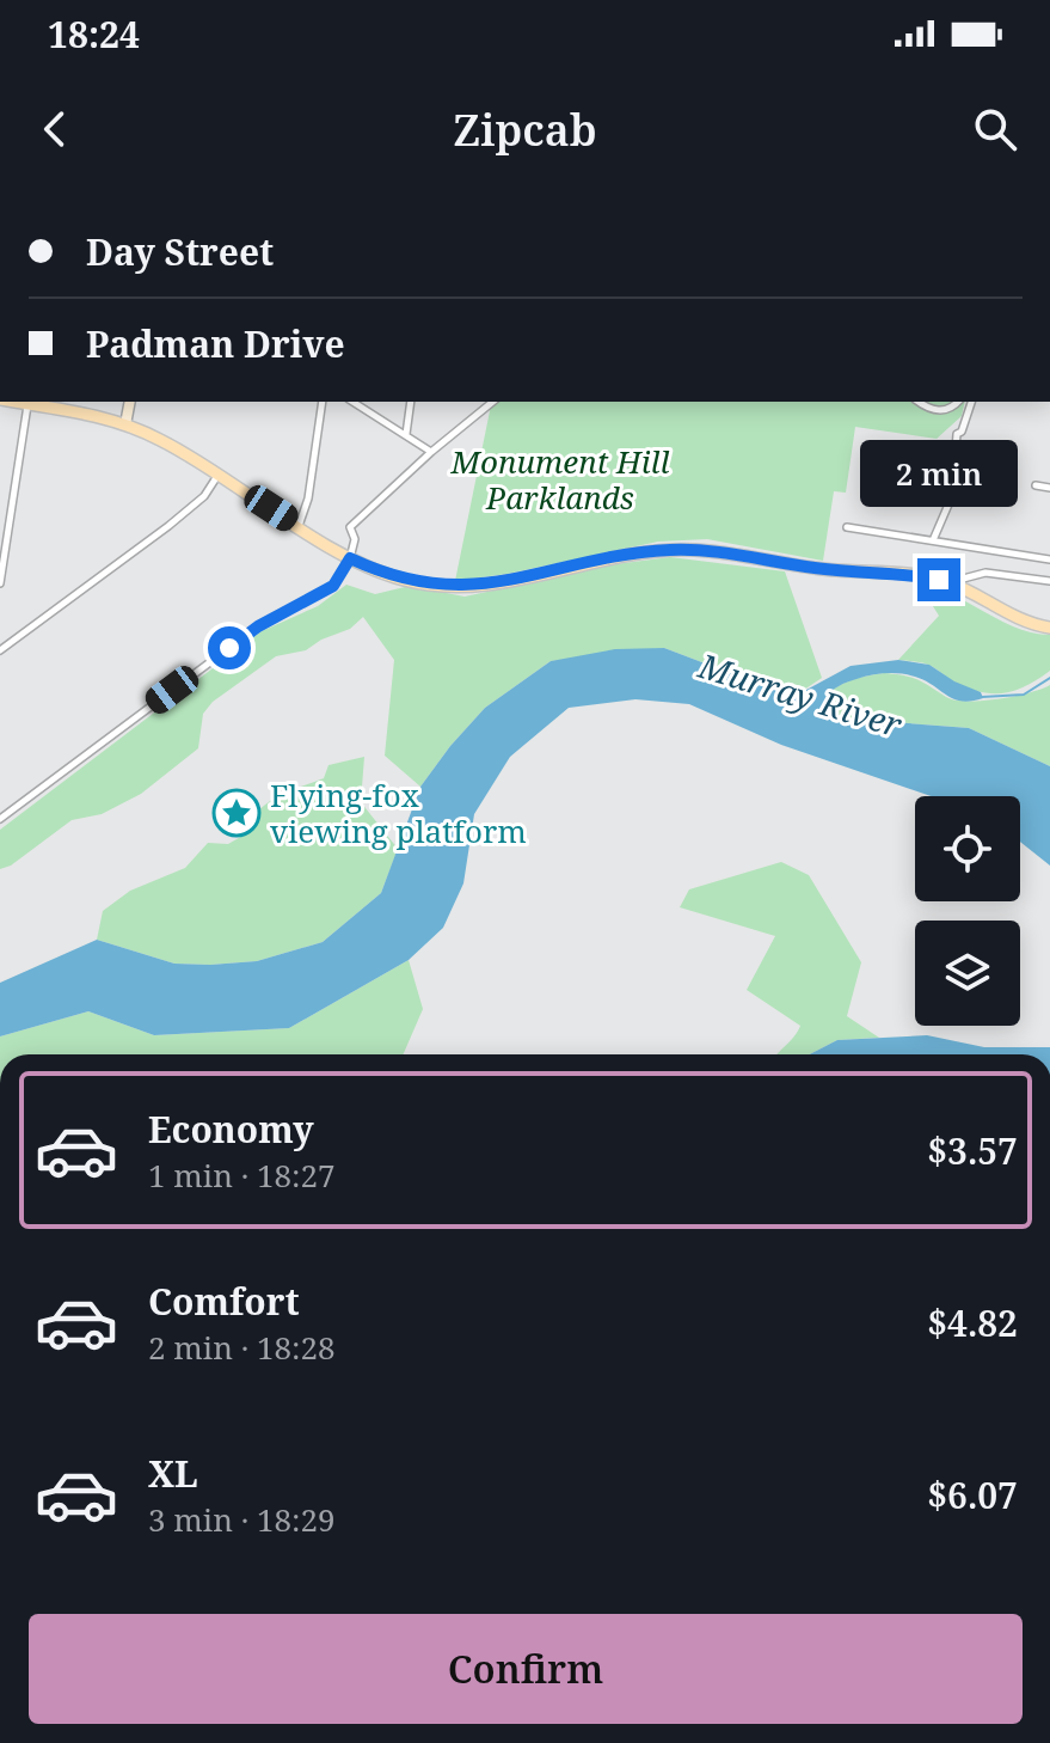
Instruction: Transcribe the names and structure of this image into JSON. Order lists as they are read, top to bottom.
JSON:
{
  "water": ["Murray River"],
  "parks": ["Monument Hill Parklands"],
  "places": {
    "place": ["Flying-fox viewing platform"]
  },
  "page": {
    "status": "18:24",
    "header": "Zipcab",
    "banner": ["Day Street", "Padman Drive"],
    "bubble": "2 min",
    "list": [
      {
        "name": "Economy",
        "note": "1 min · 18:27",
        "value": "$3.57"
      },
      {
        "name": "Comfort",
        "note": "2 min · 18:28",
        "value": "$4.82"
      },
      {
        "name": "XL",
        "note": "3 min · 18:29",
        "value": "$6.07"
      }
    ],
    "buttons": "Confirm"
  }
}
